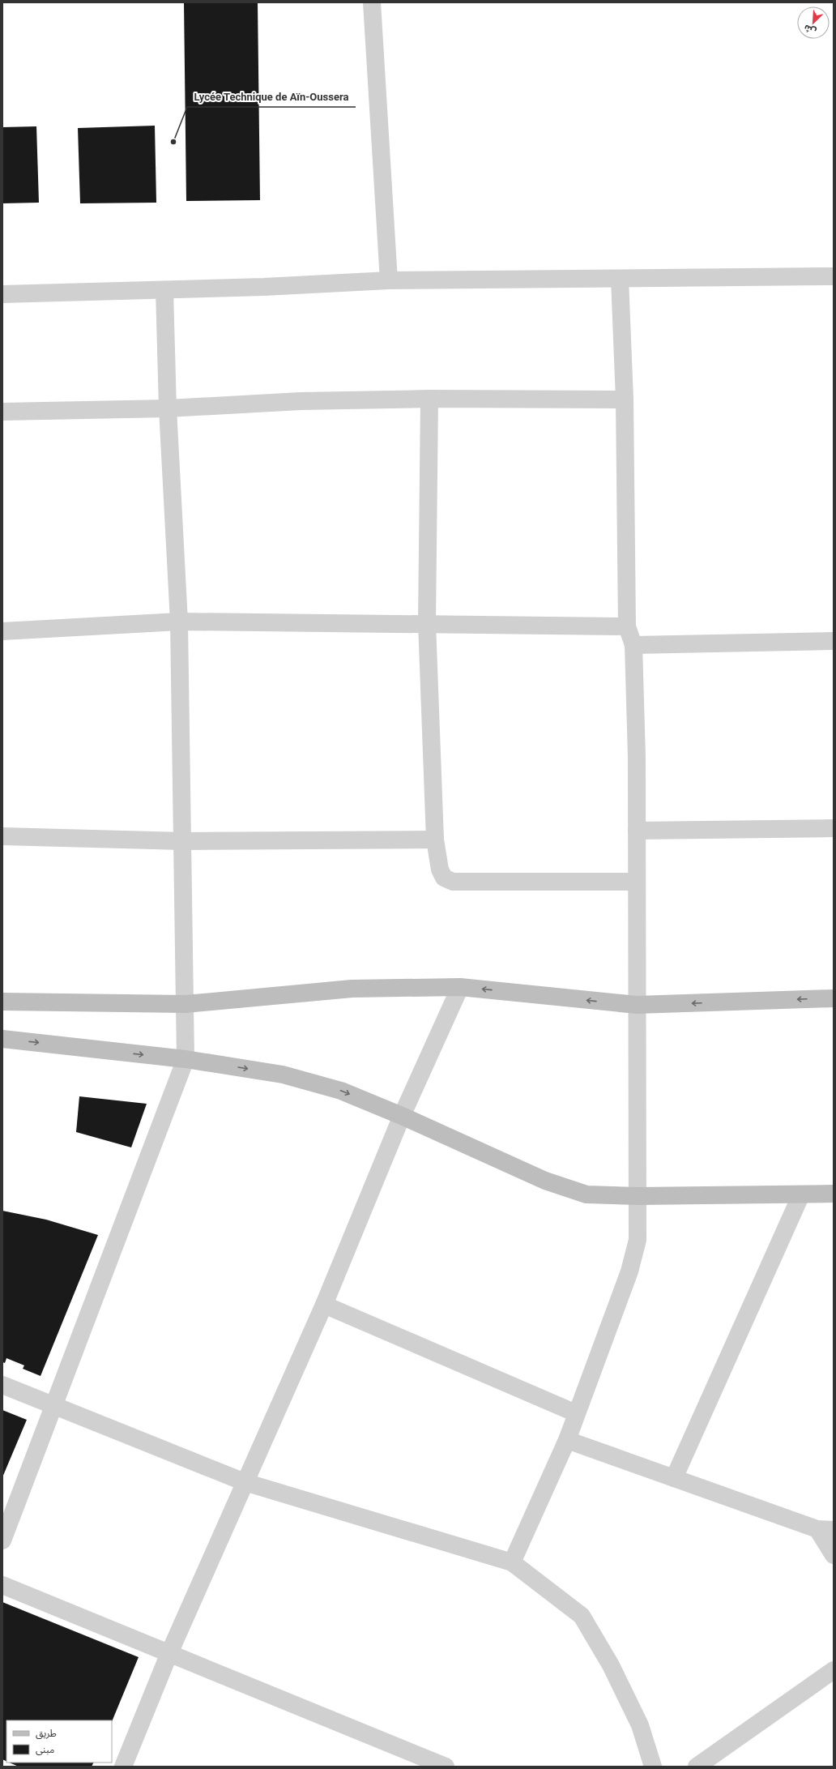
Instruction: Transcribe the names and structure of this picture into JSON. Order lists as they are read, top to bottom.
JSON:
{
  "places": ["Lycée Technique de Aïn-Oussera"],
  "legend": ["طريق", "مبنى"],
  "north": "bottom left"
}
